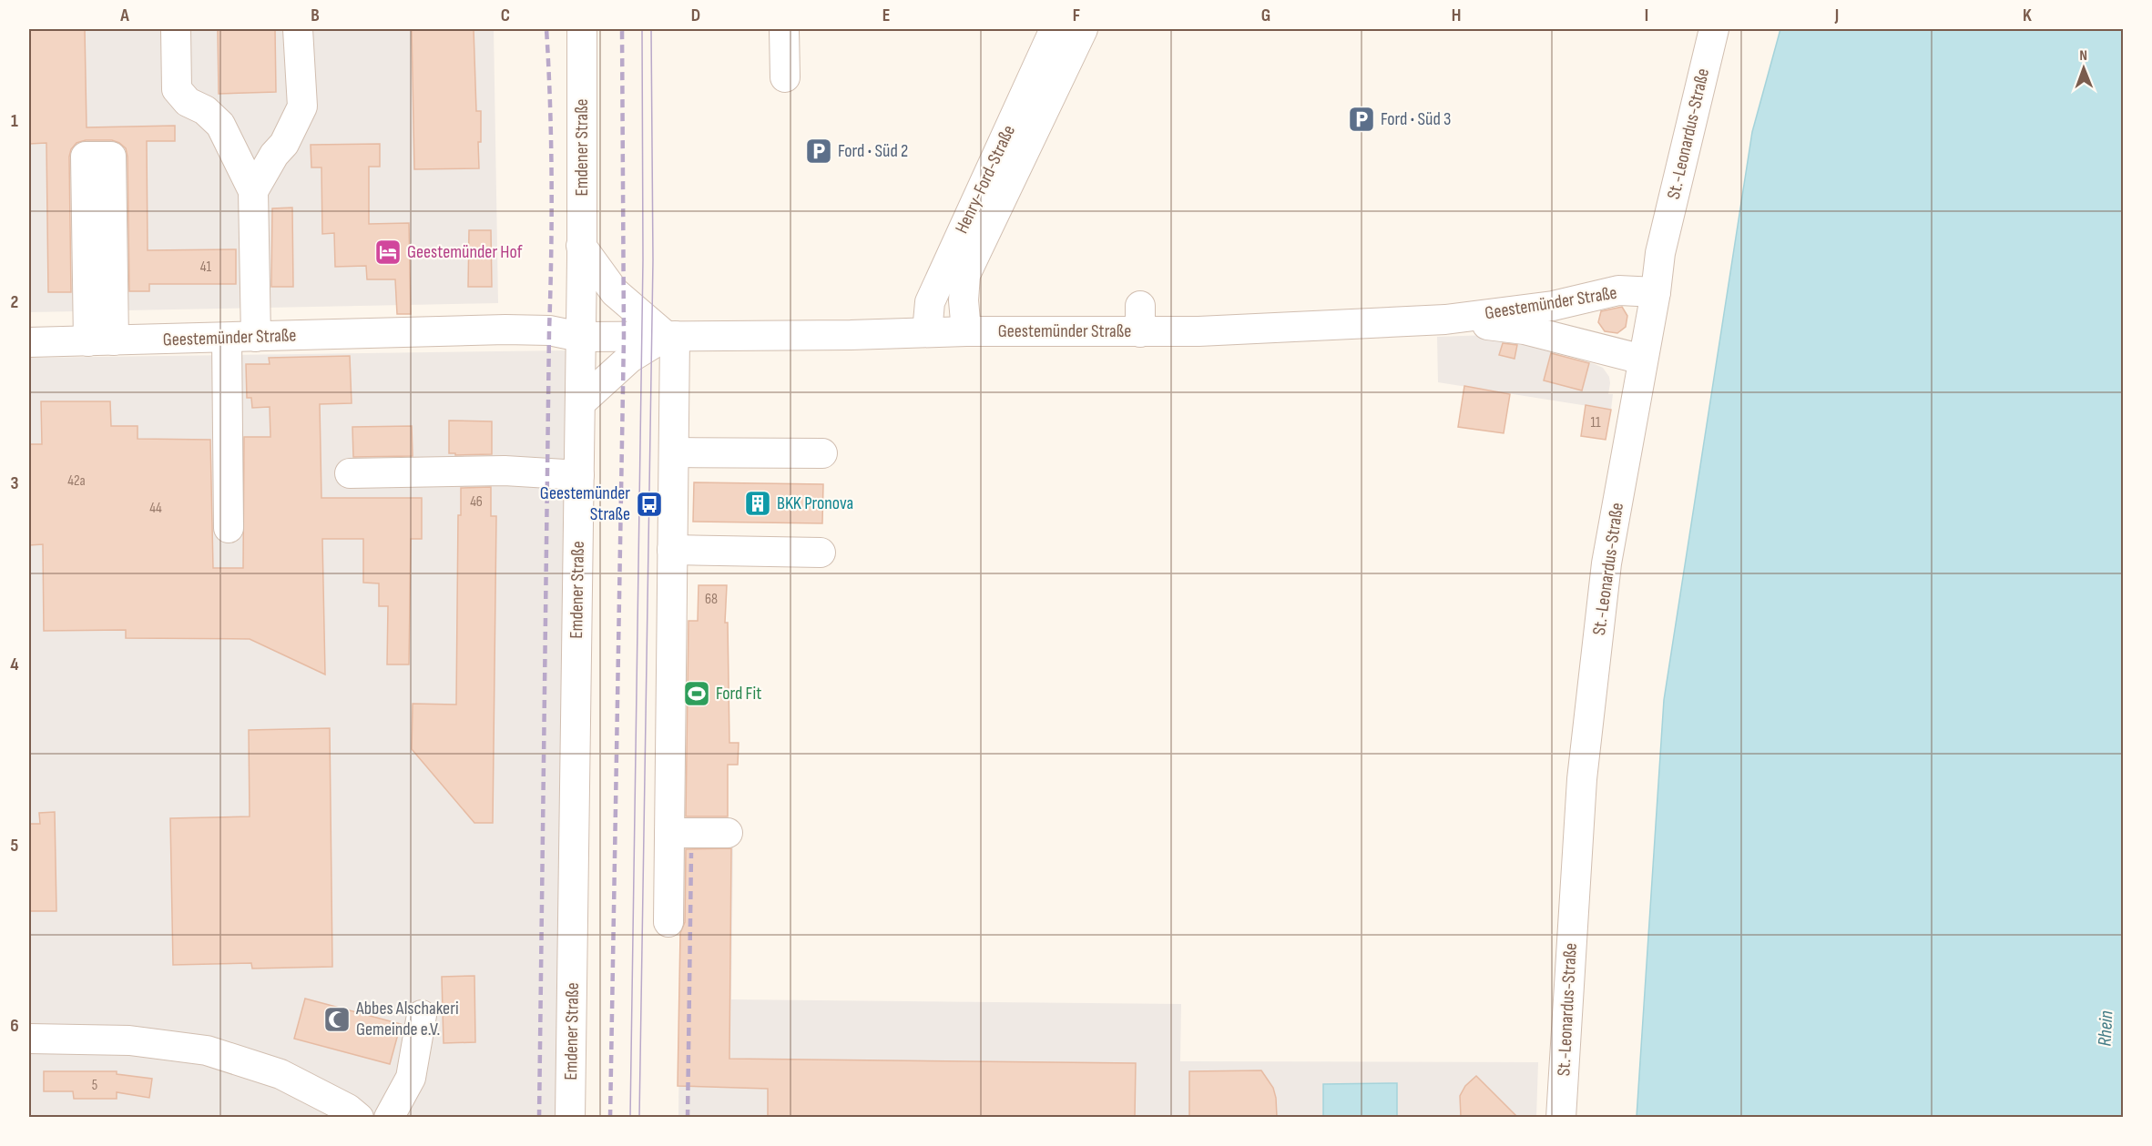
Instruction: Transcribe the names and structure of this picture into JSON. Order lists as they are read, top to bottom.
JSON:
{
  "streets": {
    "street": [
      "St.-Leonardus-Straße",
      "Emdener Straße",
      "Henry-Ford-Straße",
      "Geestemünder Straße"
    ]
  },
  "crossings": [
    ["St.-Leonardus-Straße", "Geestemünder Straße"],
    ["Emdener Straße", "Geestemünder Straße"],
    ["Henry-Ford-Straße", "Geestemünder Straße"]
  ],
  "water": ["Rhein"],
  "places": {
    "parking": ["Ford • Süd 3", "Ford • Süd 2"],
    "hotel": ["Geestemünder Hof"],
    "building": ["BKK Pronova"],
    "bus stop": ["Geestemünder Straße"],
    "sports": ["Ford Fit"],
    "mosque": ["Abbes Alschakeri Gemeinde e.V."]
  },
  "house_numbers": [
    "41",
    "11",
    "42a",
    "46",
    "44",
    "68",
    "5"
  ],
  "north": "top",
  "grid": {
    "columns": [
      "A",
      "B",
      "C",
      "D",
      "E",
      "F",
      "G",
      "H",
      "I",
      "J",
      "K"
    ],
    "rows": [
      "1",
      "2",
      "3",
      "4",
      "5",
      "6"
    ]
  }
}
